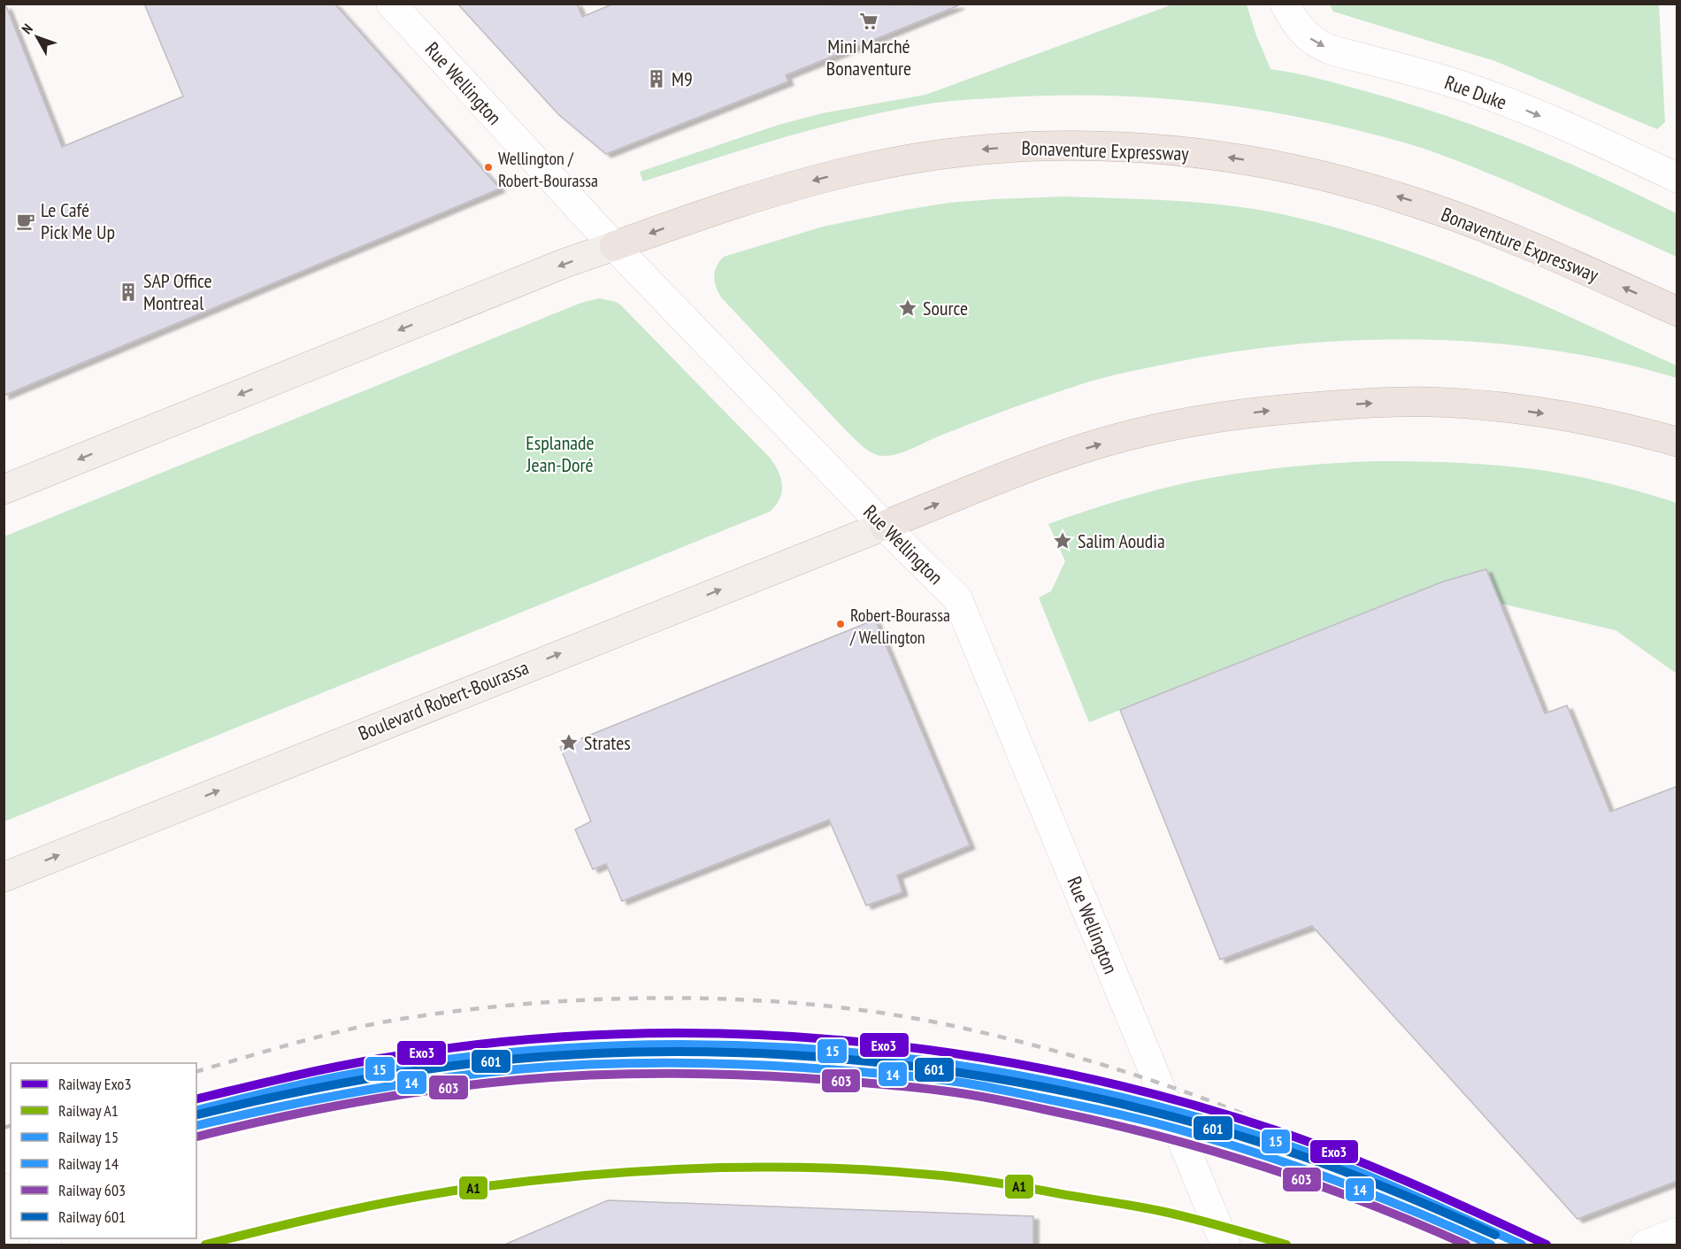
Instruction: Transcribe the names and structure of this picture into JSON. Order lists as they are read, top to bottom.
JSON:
{
  "streets": {
    "highway": ["Bonaventure Expressway"],
    "main road": ["Boulevard Robert-Bourassa"],
    "street": ["Rue Wellington", "Rue Duke"]
  },
  "crossings": [
    ["Rue Wellington", "Bonaventure Expressway"],
    ["Rue Wellington", "Boulevard Robert-Bourassa"]
  ],
  "one_way": ["Rue Duke", "Boulevard Robert-Bourassa"],
  "parks": ["Esplanade Jean-Doré"],
  "places": {
    "supermarket": ["Mini Marché Bonaventure"],
    "building": ["M9", "SAP Office Montreal"],
    "other": ["Wellington / Robert-Bourassa", "Robert-Bourassa / Wellington"],
    "cafe": ["Le Café Pick Me Up"],
    "place": ["Source", "Salim Aoudia", "Strates"]
  },
  "lines": [
    "rail line Exo3",
    "rail line 15",
    "rail line 601",
    "rail line 14",
    "rail line 603",
    "rail line A1"
  ],
  "legend": [
    "Railway Exo3",
    "Railway A1",
    "Railway 15",
    "Railway 14",
    "Railway 603",
    "Railway 601"
  ],
  "north": "top left"
}
